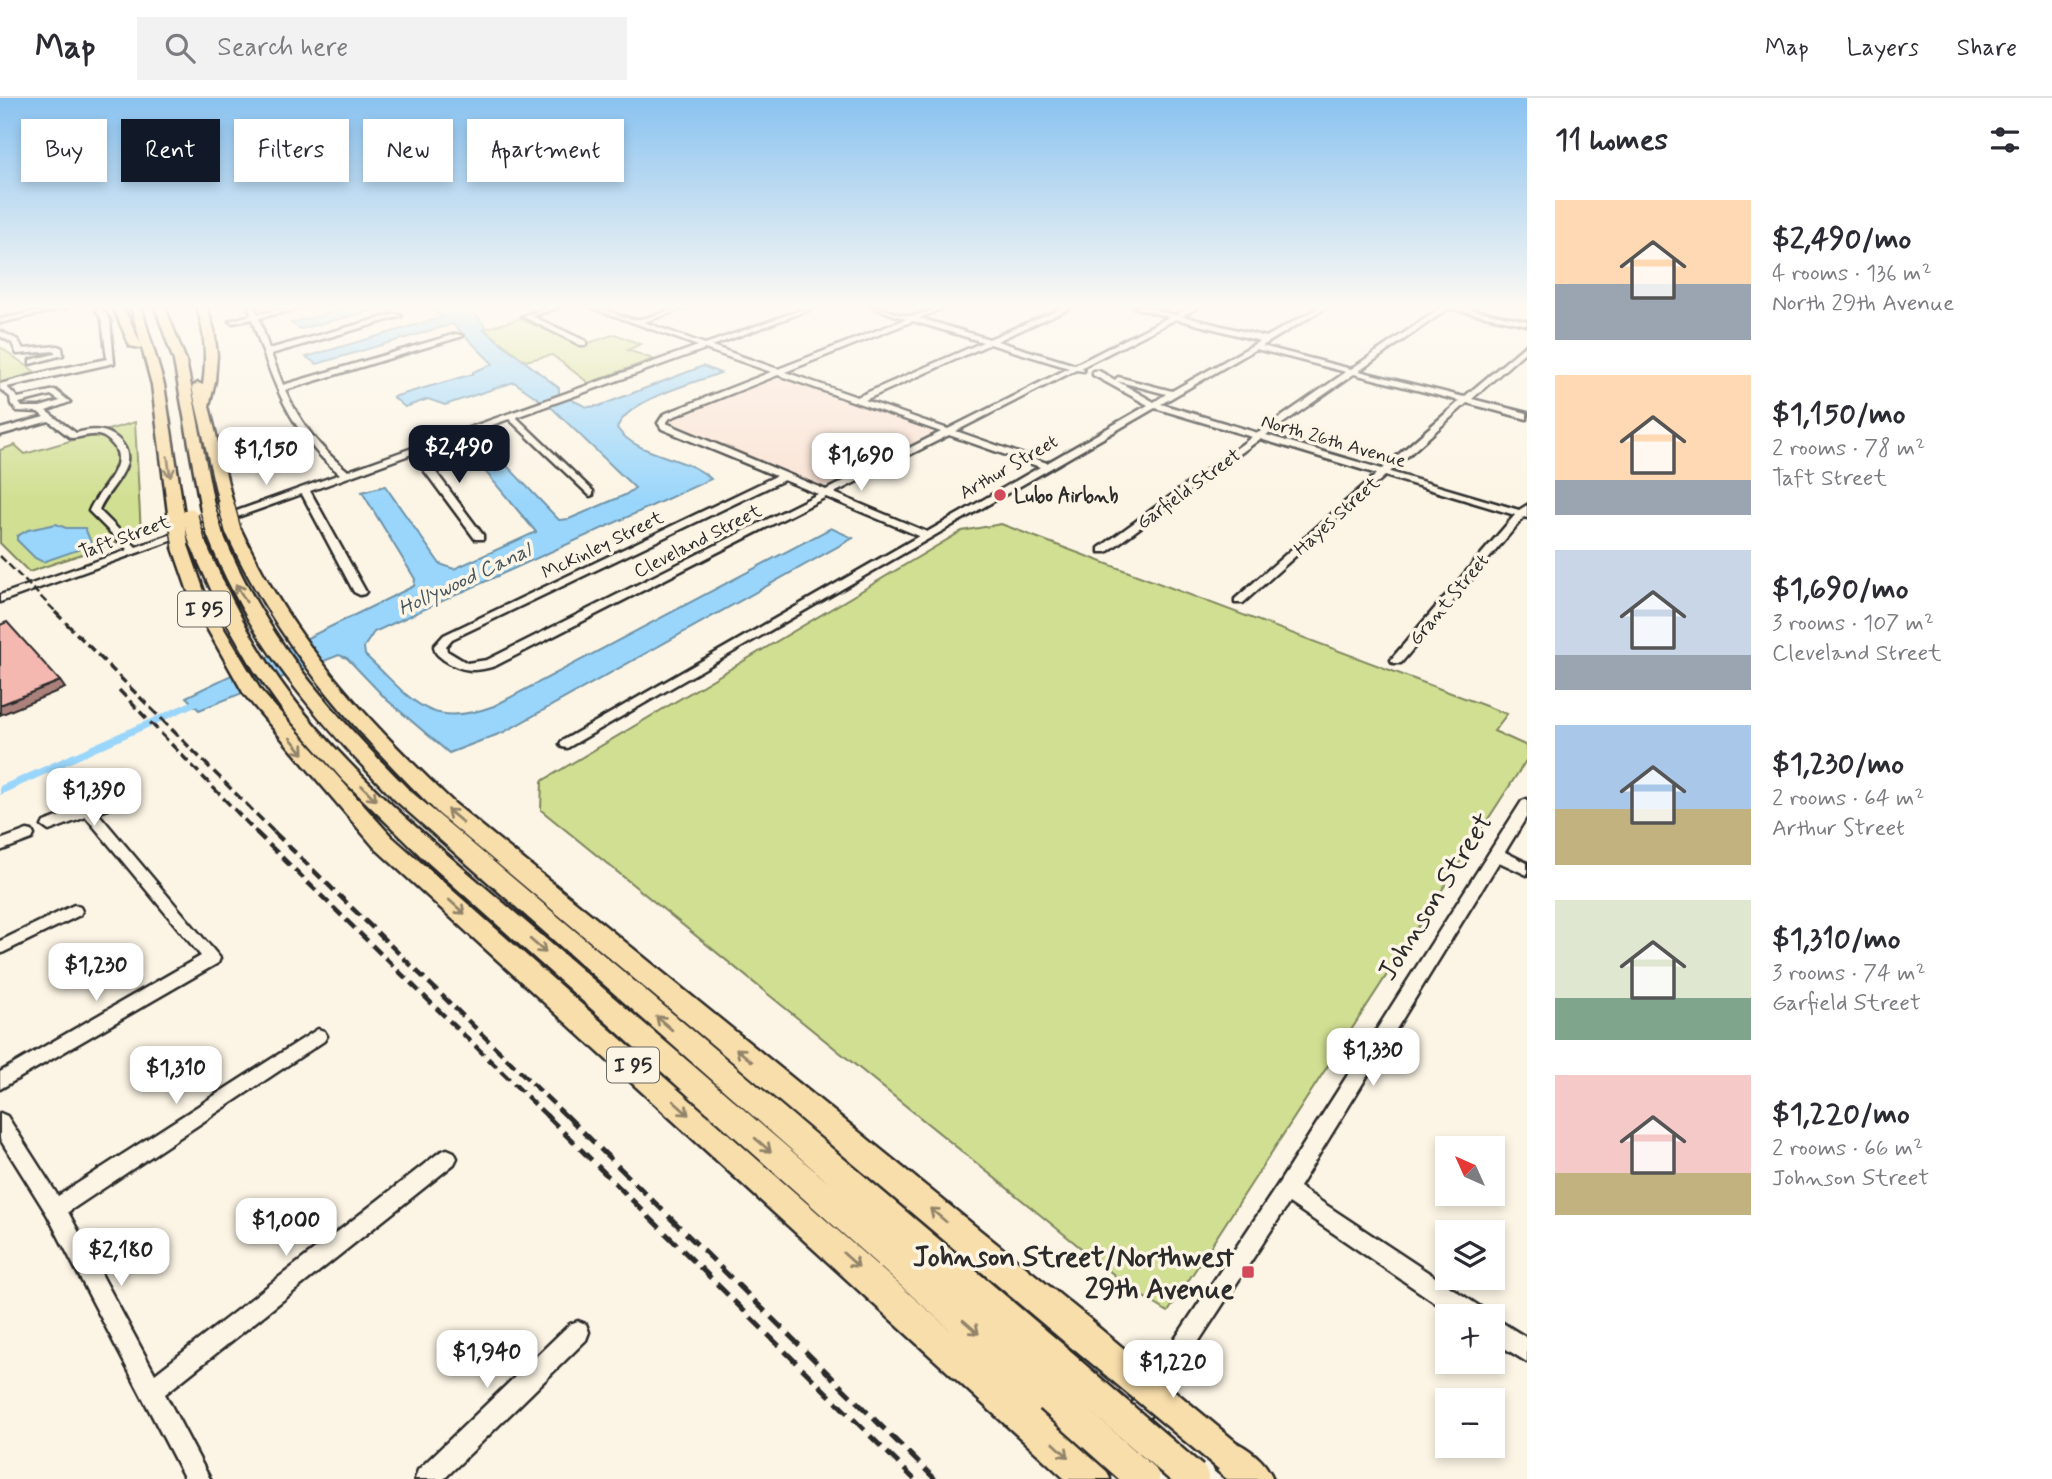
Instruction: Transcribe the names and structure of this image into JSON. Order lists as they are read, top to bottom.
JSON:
{
  "streets": {
    "highway": ["I 95"],
    "street": [
      "North 26th Avenue",
      "Arthur Street",
      "Garfield Street",
      "Hayes Street",
      "Taft Street",
      "Cleveland Street",
      "McKinley Street",
      "Grant Street",
      "Johnson Street"
    ]
  },
  "crossings": [
    ["North 26th Avenue", "Arthur Street"],
    ["North 26th Avenue", "Garfield Street"],
    ["North 26th Avenue", "Hayes Street"],
    ["North 26th Avenue", "Grant Street"],
    ["Cleveland Street", "McKinley Street"],
    ["I 95", "Johnson Street"]
  ],
  "water": ["Hollywood Canal"],
  "places": {
    "other": ["Lubo Airbnb"],
    "transit": ["Johnson Street/Northwest 29th Avenue"]
  },
  "north": "top left",
  "page": {
    "header": "Map",
    "search": "Search here",
    "nav": ["Map", "Layers", "Share"],
    "heading": "11 homes",
    "chip": [
      "Buy",
      "Rent",
      "Filters",
      "New",
      "Apartment"
    ],
    "list": [
      {
        "name": "$2,490/mo",
        "note": "4 rooms · 136 m² · North 29th Avenue"
      },
      {
        "name": "$1,150/mo",
        "note": "2 rooms · 78 m² · Taft Street"
      },
      {
        "name": "$1,690/mo",
        "note": "3 rooms · 107 m² · Cleveland Street"
      },
      {
        "name": "$1,230/mo",
        "note": "2 rooms · 64 m² · Arthur Street"
      },
      {
        "name": "$1,310/mo",
        "note": "3 rooms · 74 m² · Garfield Street"
      },
      {
        "name": "$1,220/mo",
        "note": "2 rooms · 66 m² · Johnson Street"
      }
    ],
    "price": [
      "$2,490",
      "$1,150",
      "$1,690",
      "$1,390",
      "$1,230",
      "$1,330",
      "$1,310",
      "$1,000",
      "$2,180",
      "$1,940",
      "$1,220"
    ],
    "map_buttons": ["+", "−"]
  }
}
